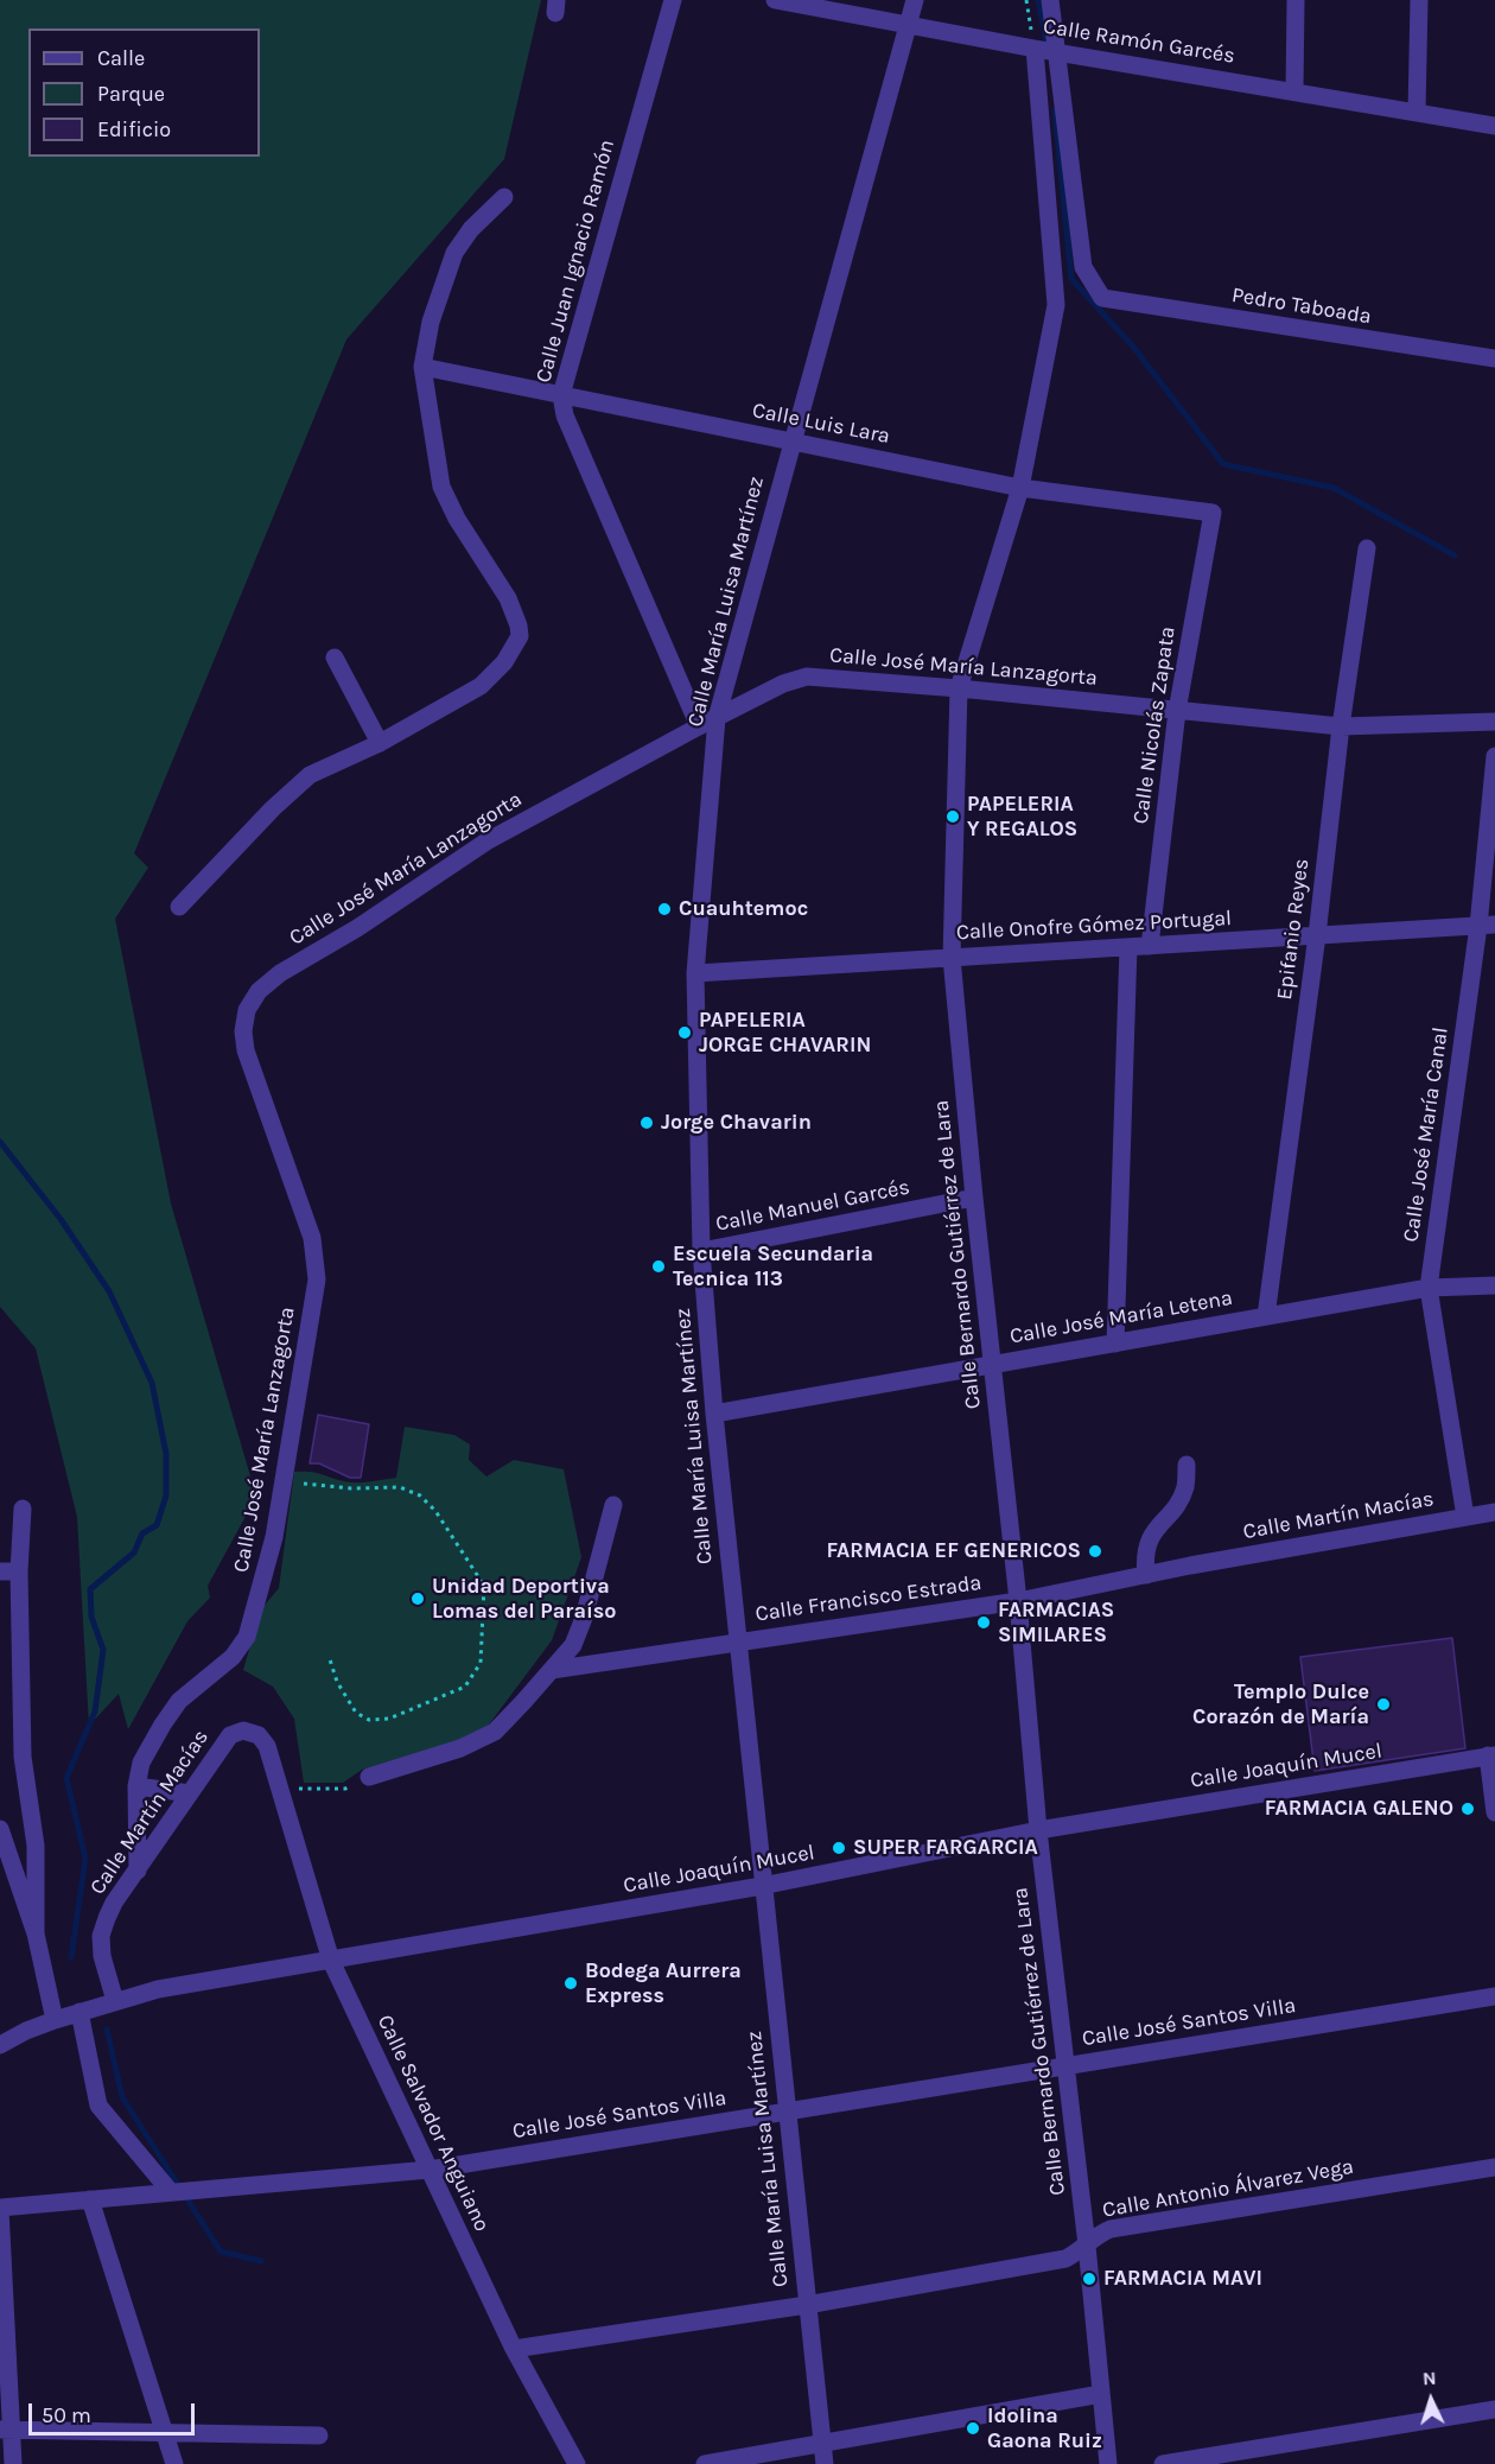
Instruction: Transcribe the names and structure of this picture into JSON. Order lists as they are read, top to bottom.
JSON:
{
  "streets": {
    "street": [
      "Calle Ramón Garcés",
      "Calle Juan Ignacio Ramón",
      "Pedro Taboada",
      "Calle Luis Lara",
      "Calle María Luisa Martínez",
      "Calle José María Lanzagorta",
      "Calle Nicolás Zapata",
      "Calle Onofre Gómez Portugal",
      "Epifanio Reyes",
      "Calle José María Canal",
      "Calle Manuel Garcés",
      "Calle Bernardo Gutiérrez de Lara",
      "Calle José María Letena",
      "Calle Martín Macías",
      "Calle Francisco Estrada",
      "Calle Joaquín Mucel",
      "Calle José Santos Villa",
      "Calle Salvador Anguiano",
      "Calle Antonio Álvarez Vega"
    ]
  },
  "crossings": [
    ["Calle Ramón Garcés", "Pedro Taboada"],
    ["Calle Ramón Garcés", "Calle María Luisa Martínez"],
    ["Calle Ramón Garcés", "Calle Bernardo Gutiérrez de Lara"],
    ["Calle Juan Ignacio Ramón", "Calle Luis Lara"],
    ["Calle Juan Ignacio Ramón", "Calle José María Lanzagorta"],
    ["Calle Luis Lara", "Calle María Luisa Martínez"],
    ["Calle Luis Lara", "Calle Nicolás Zapata"],
    ["Calle Luis Lara", "Calle Bernardo Gutiérrez de Lara"],
    ["Calle María Luisa Martínez", "Calle José María Lanzagorta"],
    ["Calle María Luisa Martínez", "Calle Onofre Gómez Portugal"],
    ["Calle María Luisa Martínez", "Calle Manuel Garcés"],
    ["Calle María Luisa Martínez", "Calle José María Letena"],
    ["Calle María Luisa Martínez", "Calle Francisco Estrada"],
    ["Calle María Luisa Martínez", "Calle Joaquín Mucel"],
    ["Calle María Luisa Martínez", "Calle José Santos Villa"],
    ["Calle María Luisa Martínez", "Calle Antonio Álvarez Vega"],
    ["Calle José María Lanzagorta", "Calle Nicolás Zapata"],
    ["Calle José María Lanzagorta", "Epifanio Reyes"],
    ["Calle José María Lanzagorta", "Calle Bernardo Gutiérrez de Lara"],
    ["Calle José María Lanzagorta", "Calle Martín Macías"],
    ["Calle Nicolás Zapata", "Calle Onofre Gómez Portugal"],
    ["Calle Onofre Gómez Portugal", "Epifanio Reyes"],
    ["Calle Onofre Gómez Portugal", "Calle José María Canal"],
    ["Calle Onofre Gómez Portugal", "Calle Bernardo Gutiérrez de Lara"],
    ["Epifanio Reyes", "Calle José María Letena"],
    ["Calle José María Canal", "Calle José María Letena"],
    ["Calle José María Canal", "Calle Martín Macías"],
    ["Calle Manuel Garcés", "Calle Bernardo Gutiérrez de Lara"],
    ["Calle Bernardo Gutiérrez de Lara", "Calle José María Letena"],
    ["Calle Bernardo Gutiérrez de Lara", "Calle Francisco Estrada"],
    ["Calle Bernardo Gutiérrez de Lara", "Calle Joaquín Mucel"],
    ["Calle Bernardo Gutiérrez de Lara", "Calle José Santos Villa"],
    ["Calle Bernardo Gutiérrez de Lara", "Calle Antonio Álvarez Vega"],
    ["Calle Martín Macías", "Calle Francisco Estrada"],
    ["Calle Martín Macías", "Calle Joaquín Mucel"],
    ["Calle Martín Macías", "Calle Salvador Anguiano"],
    ["Calle Joaquín Mucel", "Calle Salvador Anguiano"],
    ["Calle José Santos Villa", "Calle Salvador Anguiano"],
    ["Calle Salvador Anguiano", "Calle Antonio Álvarez Vega"]
  ],
  "places": [
    "PAPELERIA Y REGALOS",
    "Cuauhtemoc",
    "PAPELERIA JORGE CHAVARIN",
    "Jorge Chavarin",
    "Escuela Secundaria Tecnica 113",
    "FARMACIA EF GENERICOS",
    "Unidad Deportiva Lomas del Paraíso",
    "FARMACIAS SIMILARES",
    "Templo Dulce Corazón de María",
    "FARMACIA GALENO",
    "SUPER FARGARCIA",
    "Bodega Aurrera Express",
    "FARMACIA MAVI",
    "Idolina Gaona Ruiz"
  ],
  "legend": ["Calle", "Parque", "Edificio"],
  "scale_bar": "50 m",
  "north": "top"
}
